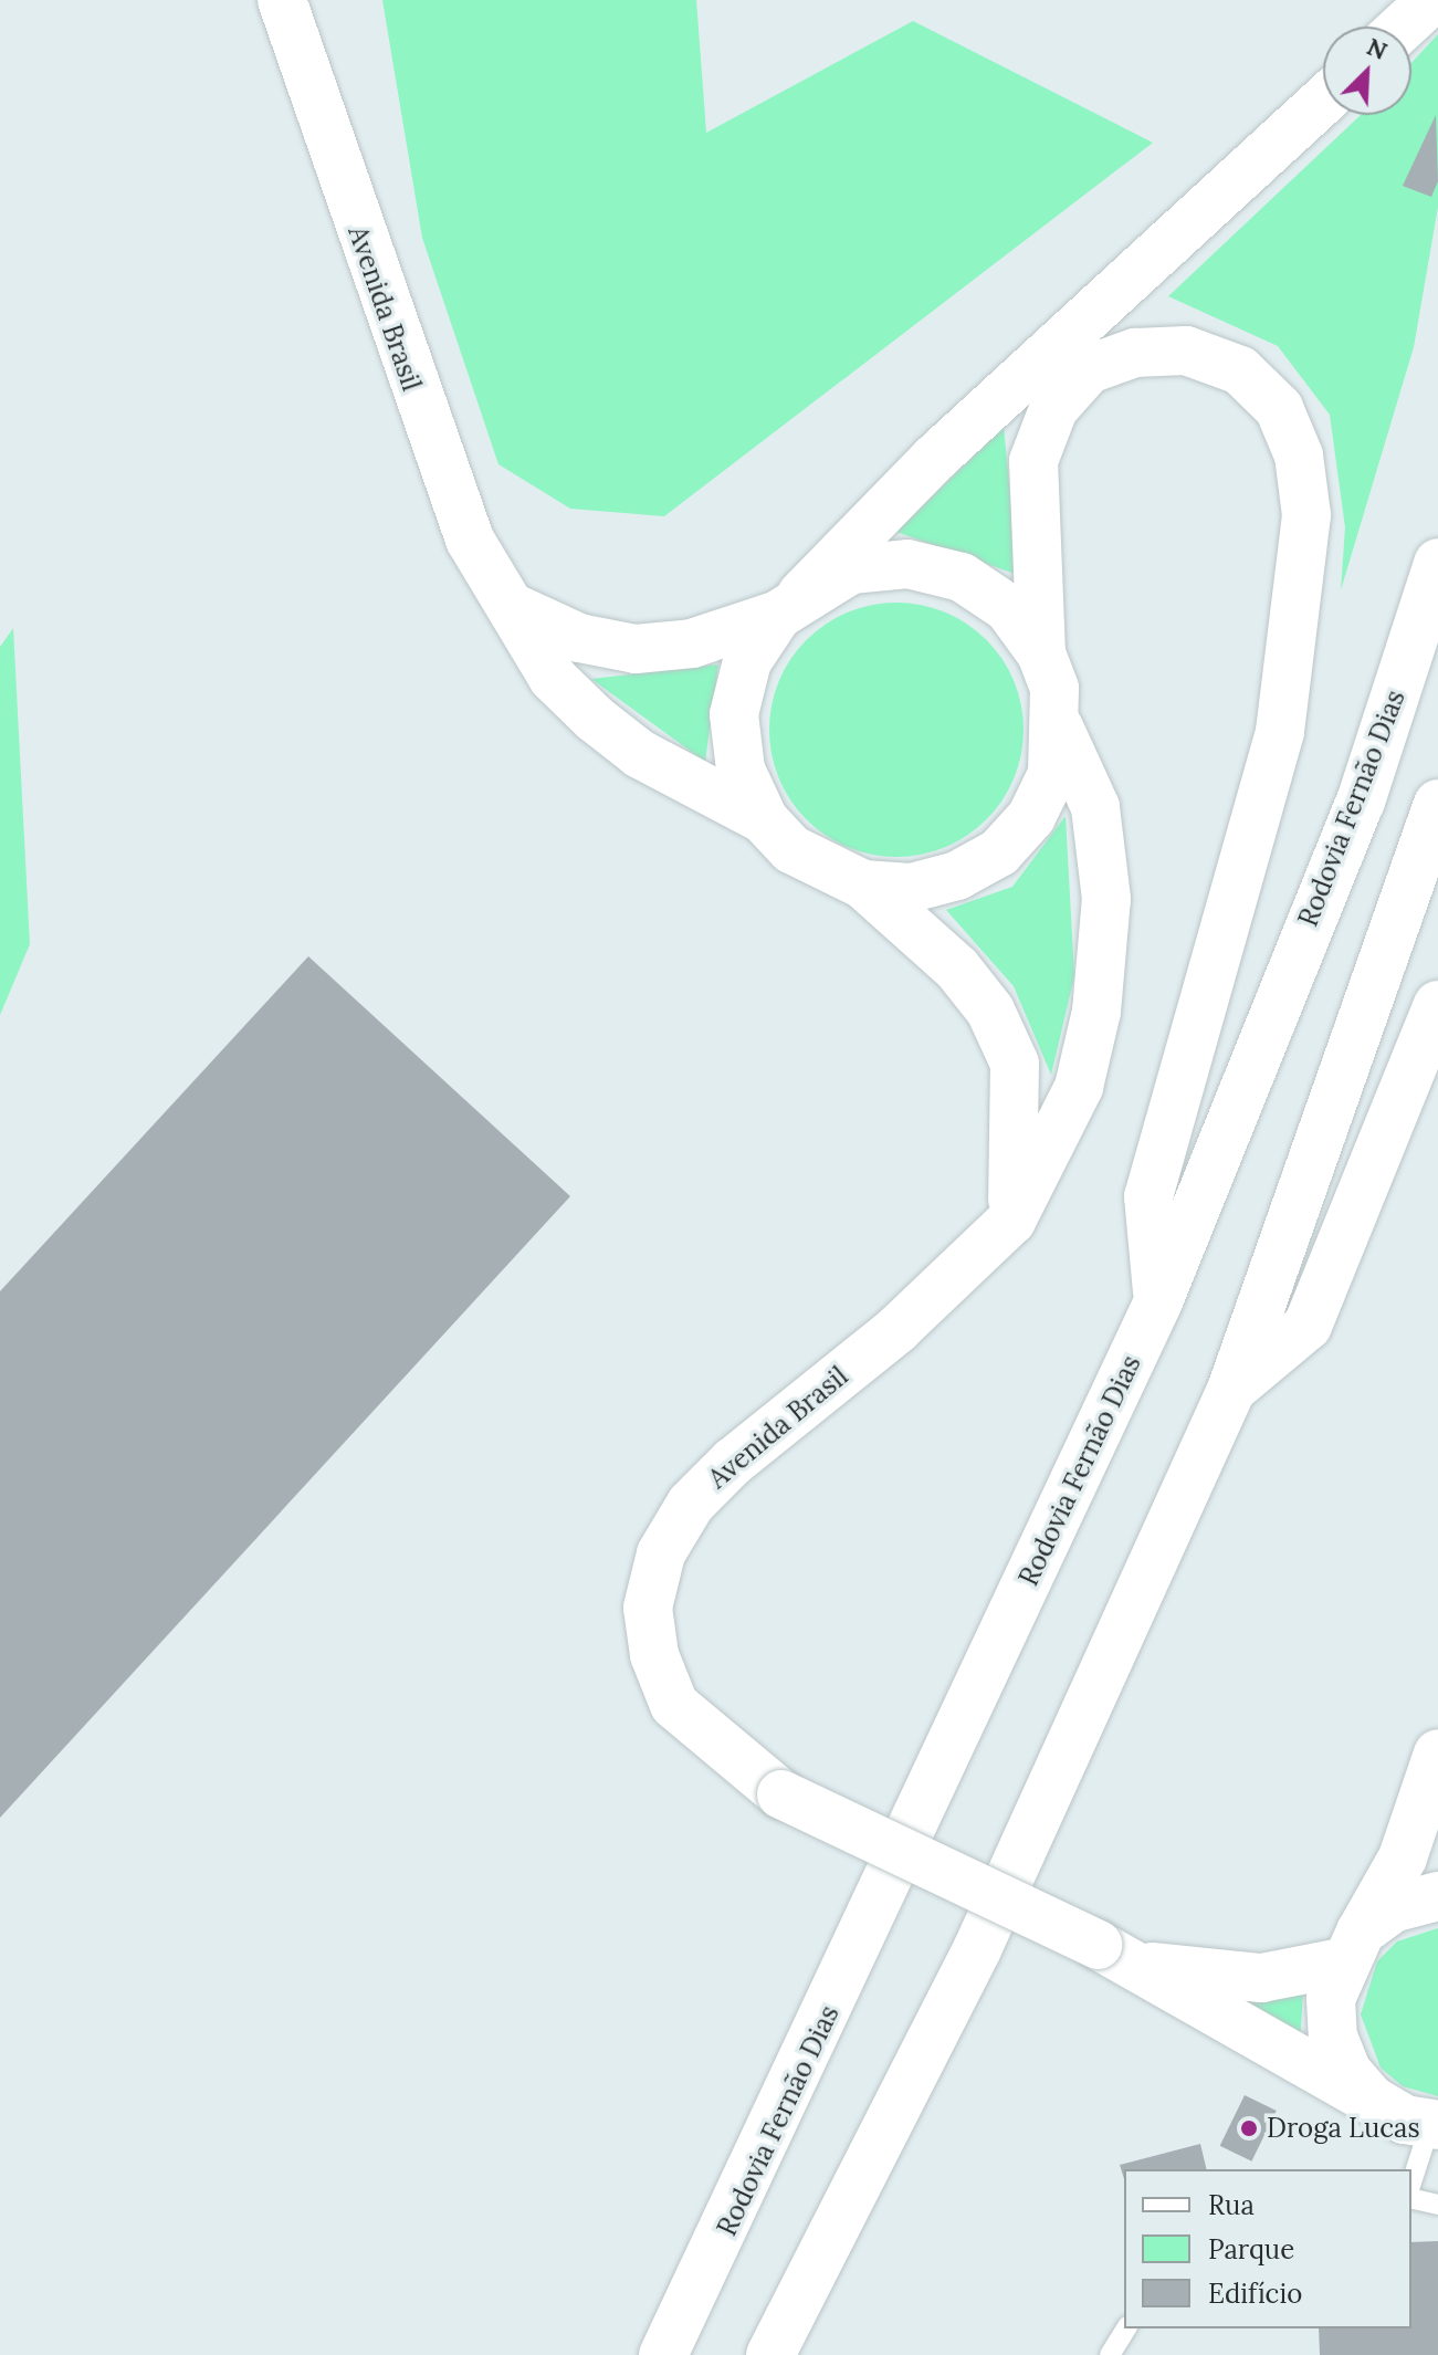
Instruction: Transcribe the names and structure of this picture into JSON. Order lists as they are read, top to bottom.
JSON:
{
  "streets": {
    "main road": ["Avenida Brasil", "Rodovia Fernão Dias"]
  },
  "places": ["Droga Lucas"],
  "legend": ["Rua", "Parque", "Edifício"],
  "north": "top right"
}
